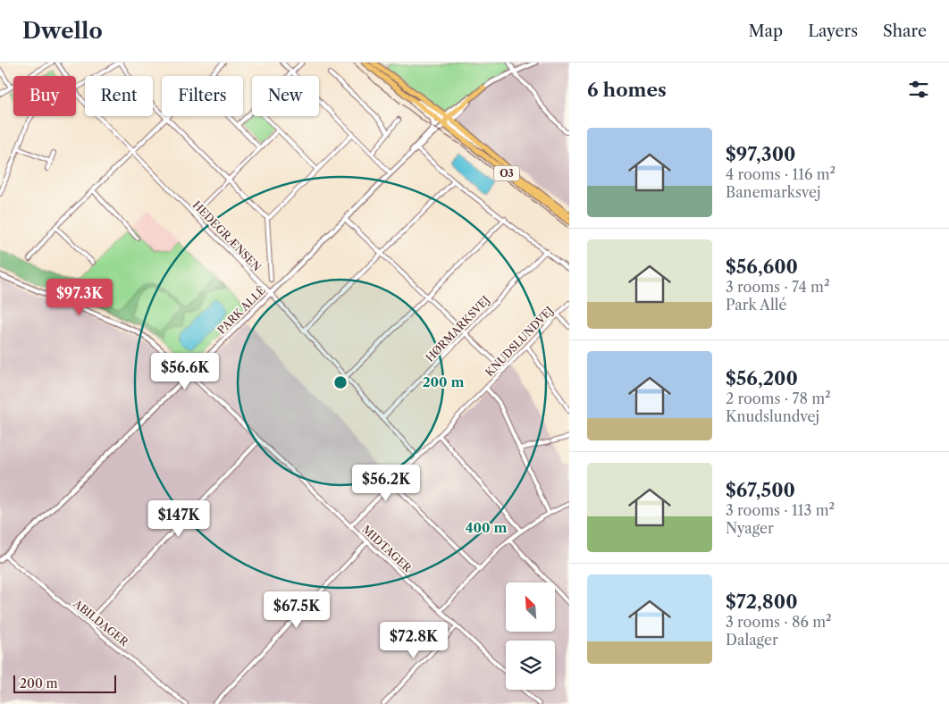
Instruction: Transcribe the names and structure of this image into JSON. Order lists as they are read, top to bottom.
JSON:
{
  "streets": {
    "main road": ["O3"],
    "street": [
      "HEDEGRÆNSEN",
      "PARK ALLÉ",
      "HØRMARKSVEJ",
      "KNUDSLUNDVEJ",
      "MIDTAGER",
      "ABILDAGER"
    ]
  },
  "crossings": [
    ["O3", "PARK ALLÉ"],
    ["HEDEGRÆNSEN", "PARK ALLÉ"],
    ["HEDEGRÆNSEN", "HØRMARKSVEJ"],
    ["HEDEGRÆNSEN", "KNUDSLUNDVEJ"],
    ["PARK ALLÉ", "MIDTAGER"],
    ["PARK ALLÉ", "ABILDAGER"],
    ["KNUDSLUNDVEJ", "MIDTAGER"]
  ],
  "scale_bar": "200 m",
  "north": "top left",
  "page": {
    "header": "Dwello",
    "nav": ["Map", "Layers", "Share"],
    "heading": "6 homes",
    "chip": [
      "Buy",
      "Rent",
      "Filters",
      "New"
    ],
    "list": [
      {
        "name": "$97,300",
        "note": "4 rooms · 116 m² · Banemarksvej"
      },
      {
        "name": "$56,600",
        "note": "3 rooms · 74 m² · Park Allé"
      },
      {
        "name": "$56,200",
        "note": "2 rooms · 78 m² · Knudslundvej"
      },
      {
        "name": "$67,500",
        "note": "3 rooms · 113 m² · Nyager"
      },
      {
        "name": "$72,800",
        "note": "3 rooms · 86 m² · Dalager"
      }
    ],
    "price": [
      "$97.3K",
      "$56.6K",
      "$56.2K",
      "$147K",
      "$67.5K",
      "$72.8K"
    ],
    "scale": "200 m"
  },
  "rings": ["200 m", "400 m"]
}
